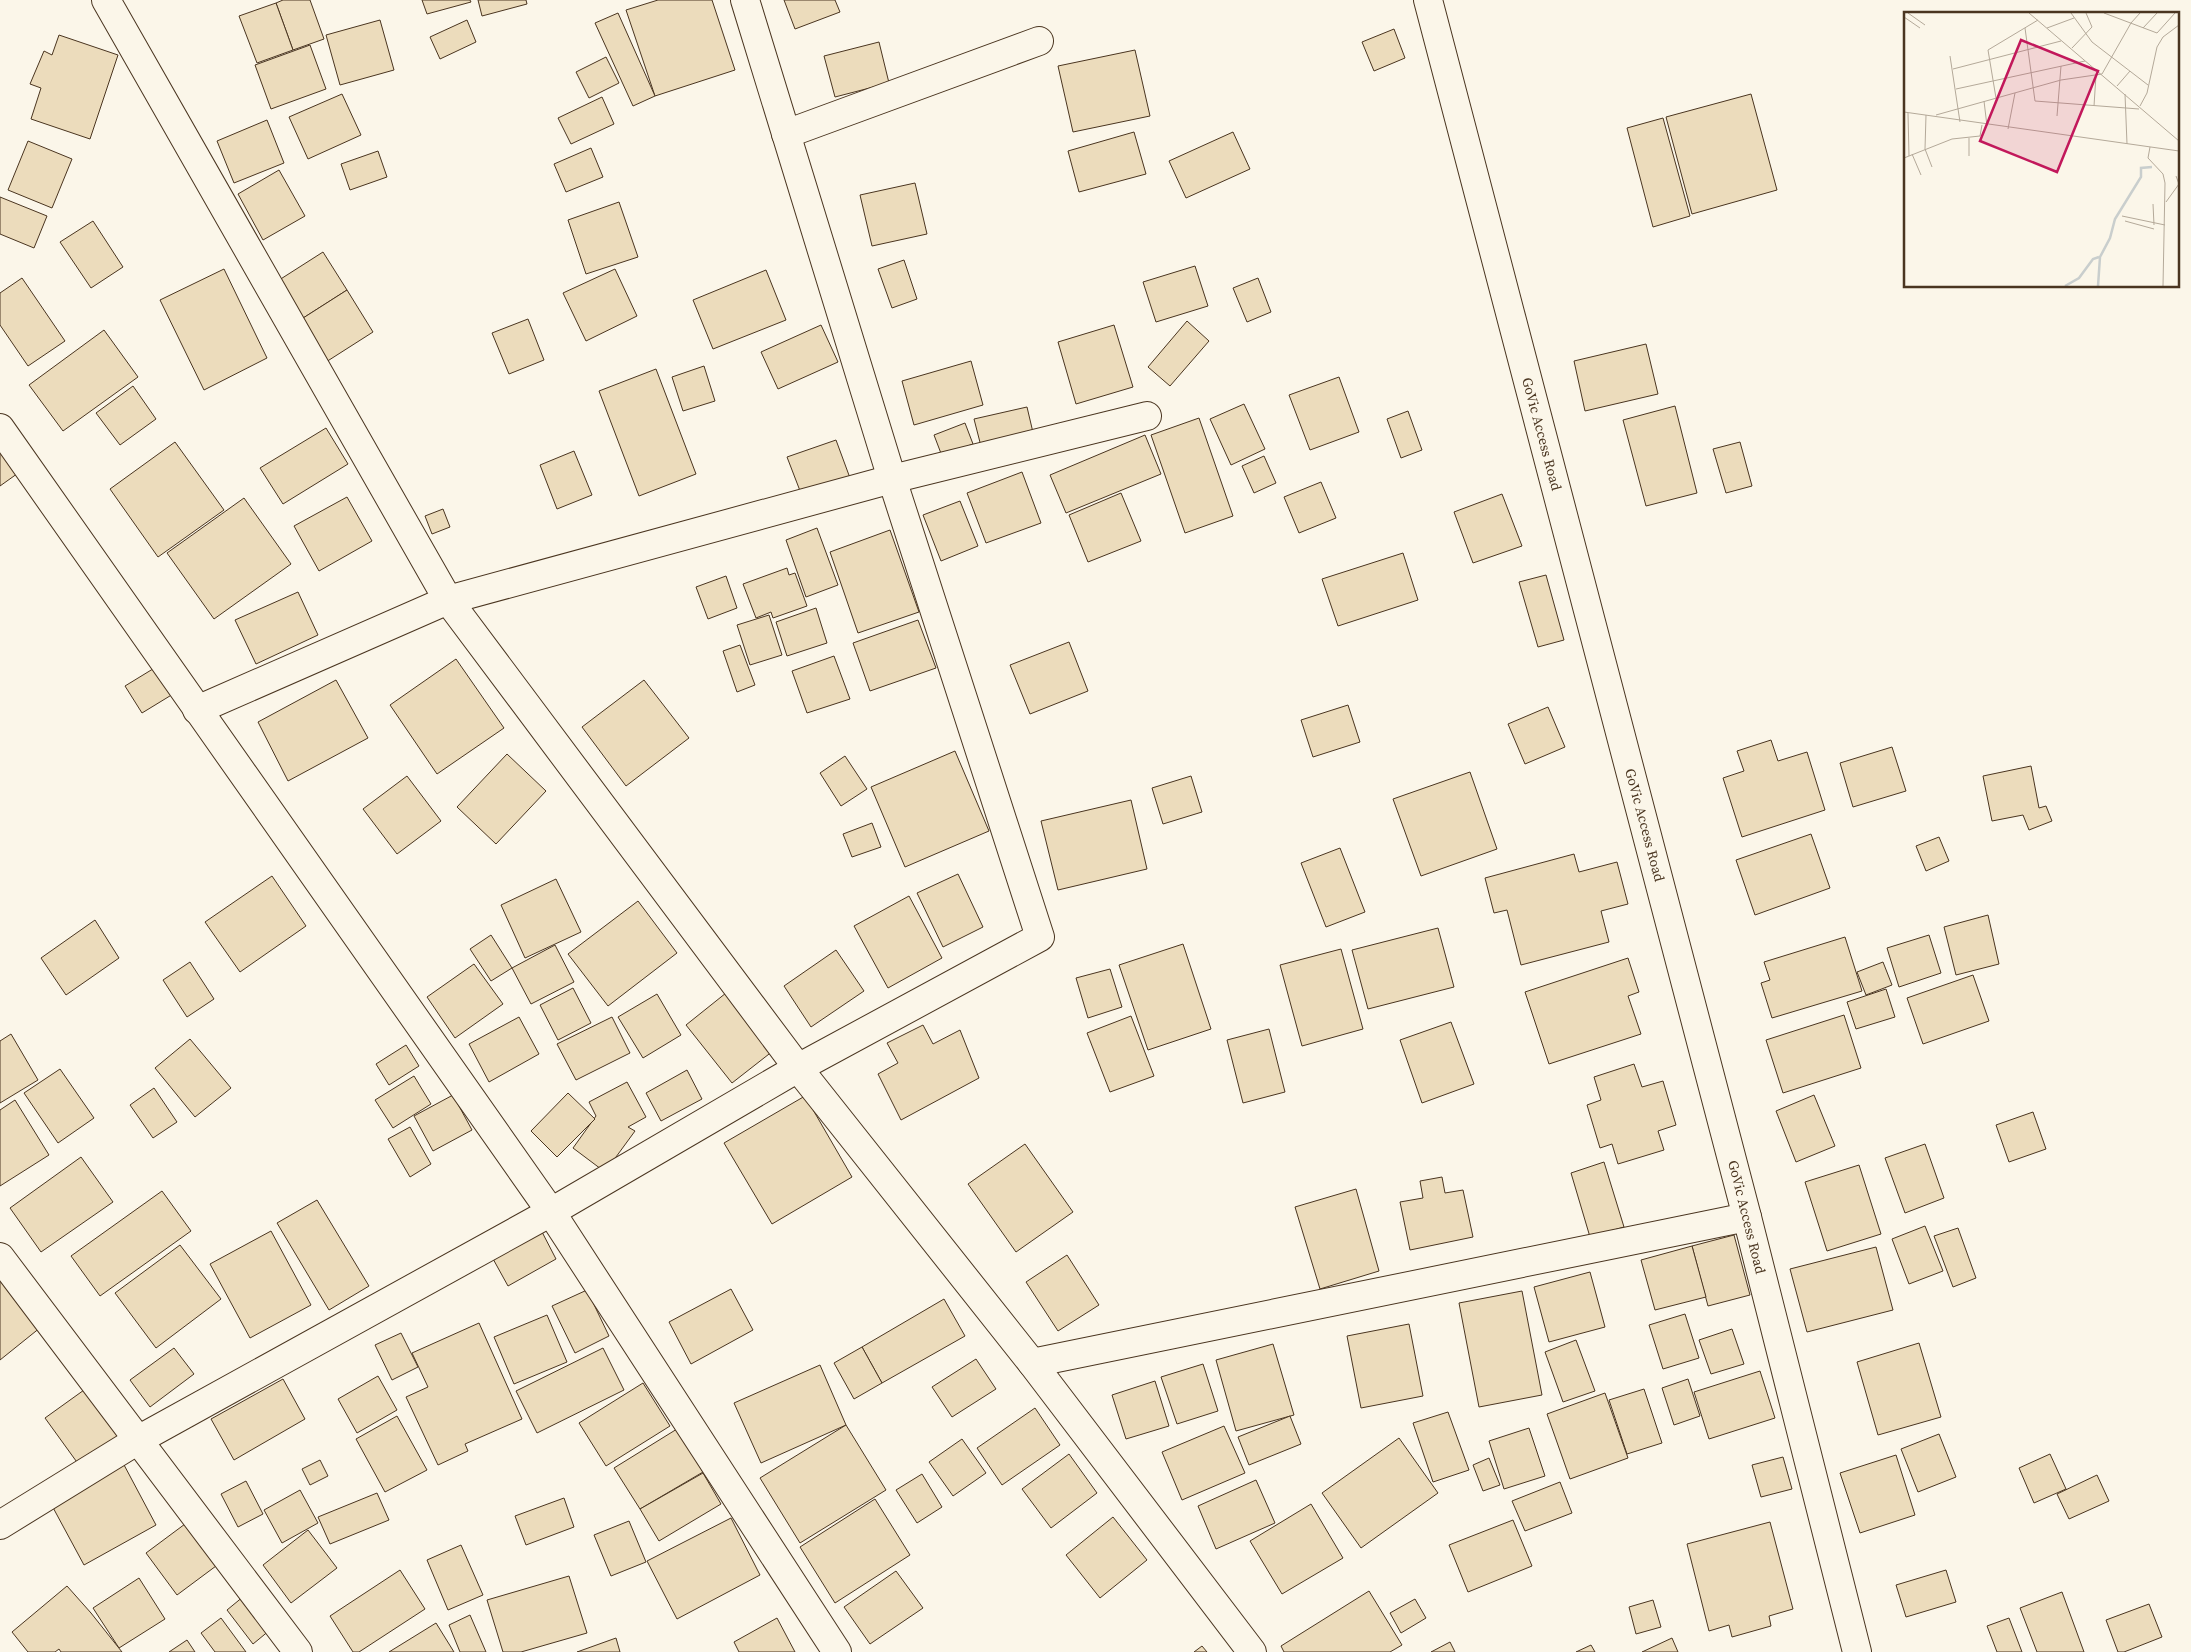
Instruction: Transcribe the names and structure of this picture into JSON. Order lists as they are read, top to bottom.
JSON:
{
  "streets": {
    "street": ["GoVic Access Road"]
  }
}
